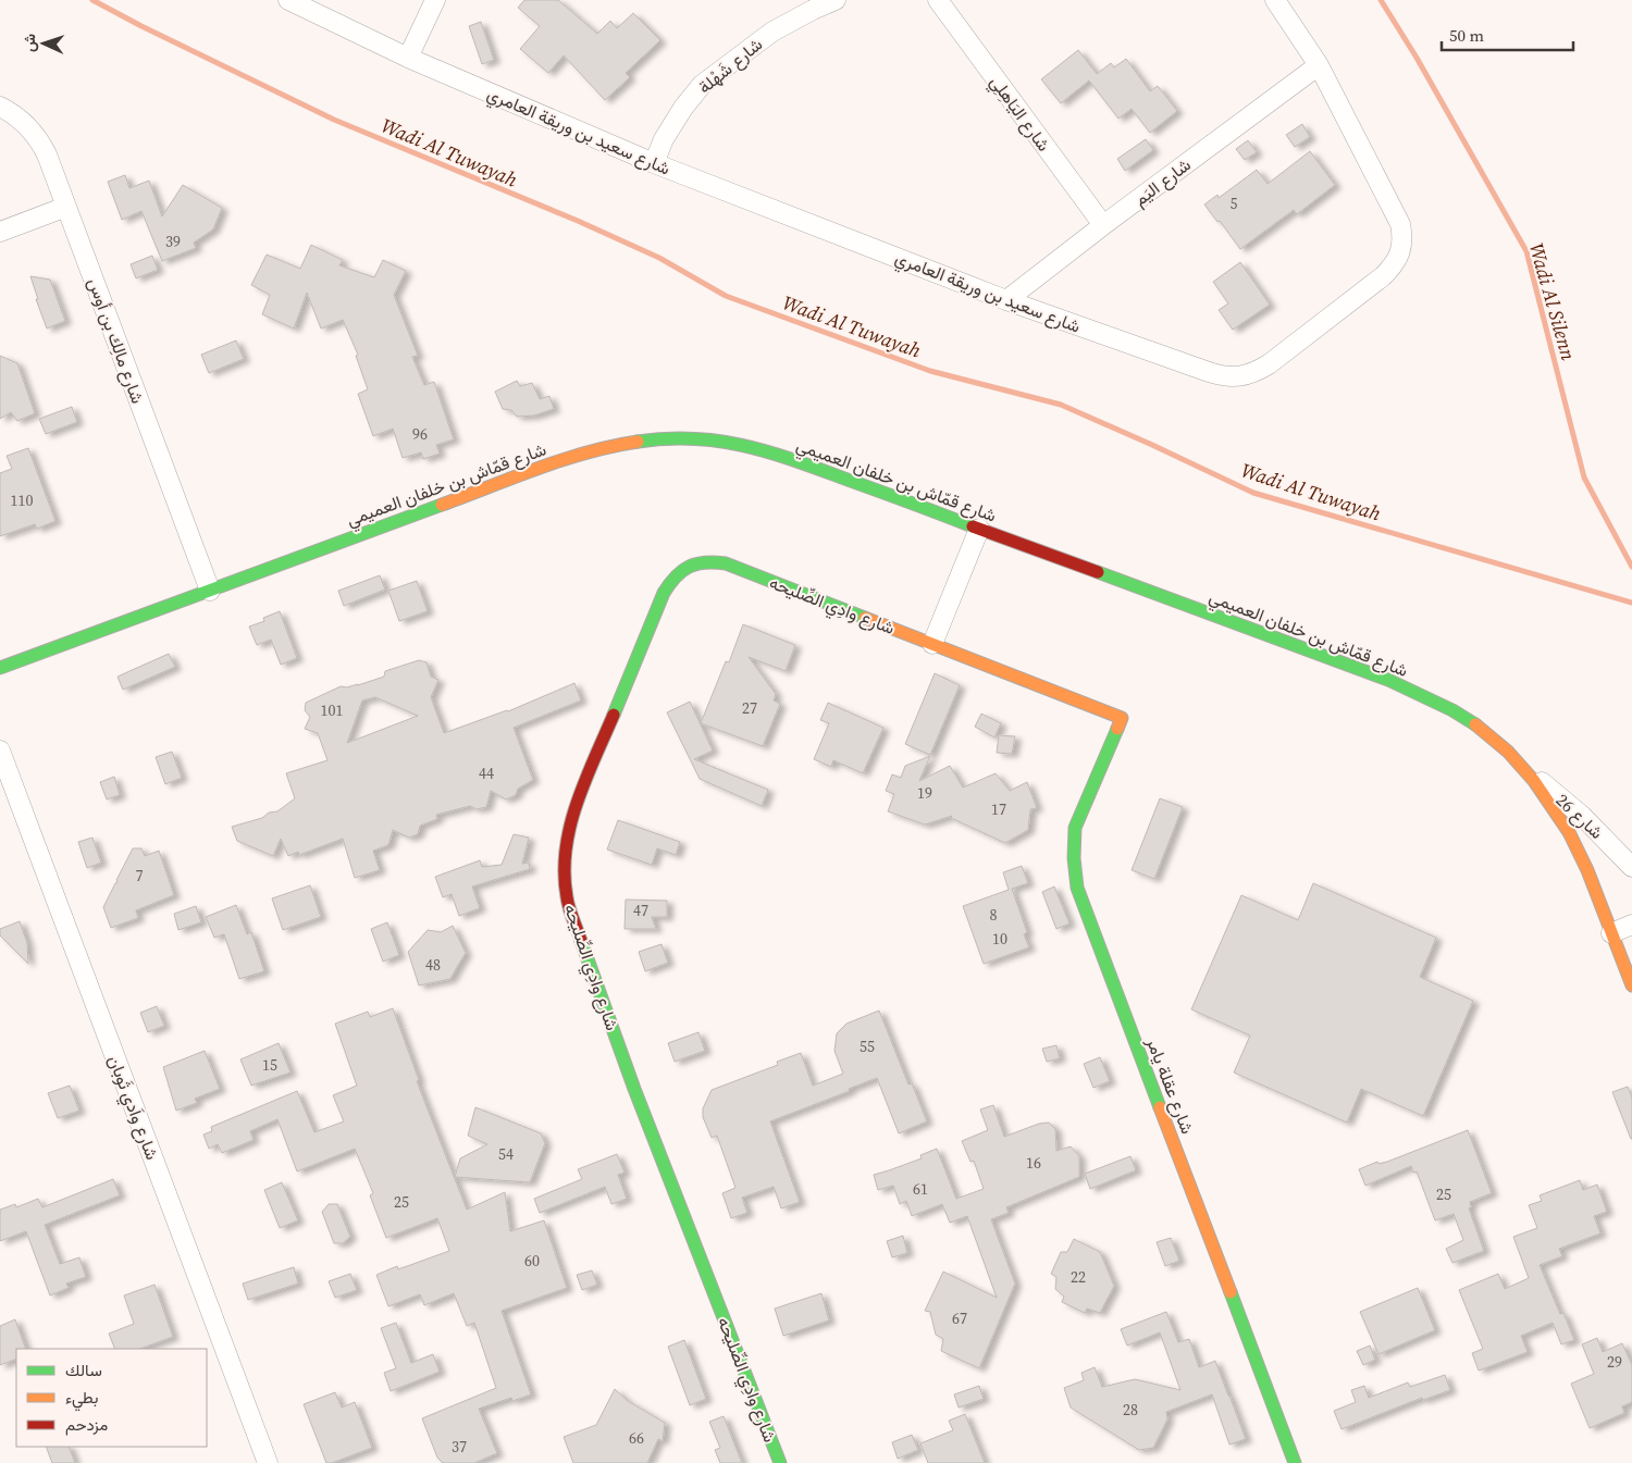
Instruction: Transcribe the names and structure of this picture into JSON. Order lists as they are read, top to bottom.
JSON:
{
  "streets": {
    "street": [
      "شارع شَهْلة",
      "شارع اليَاهِلِي",
      "شارع سعيد بن وريقة العامري",
      "شارع اليَم",
      "شارع مالِك بن أوس",
      "شارع قمّاش بن خلفان العميمي",
      "شارع وادِي الصِّليحه",
      "شارع 26",
      "شارع عقلة يامر",
      "شارع واَدي ثَوبان"
    ]
  },
  "crossings": [
    ["شارع شَهْلة", "شارع سعيد بن وريقة العامري"],
    ["شارع اليَاهِلِي", "شارع اليَم"],
    ["شارع سعيد بن وريقة العامري", "شارع اليَم"],
    ["شارع مالِك بن أوس", "شارع قمّاش بن خلفان العميمي"],
    ["شارع قمّاش بن خلفان العميمي", "شارع 26"],
    ["شارع وادِي الصِّليحه", "شارع عقلة يامر"]
  ],
  "water": ["Wadi Al Tuwayah", "Wadi Al Silenn"],
  "house_numbers": [
    "5",
    "39",
    "96",
    "110",
    "27",
    "101",
    "44",
    "19",
    "17",
    "7",
    "47",
    "8",
    "10",
    "48",
    "55",
    "15",
    "54",
    "16",
    "61",
    "25",
    "25",
    "60",
    "22",
    "67",
    "29",
    "28",
    "66",
    "37"
  ],
  "legend": ["سالك", "بطيء", "مزدحم"],
  "scale_bar": "50 m",
  "north": "left"
}
